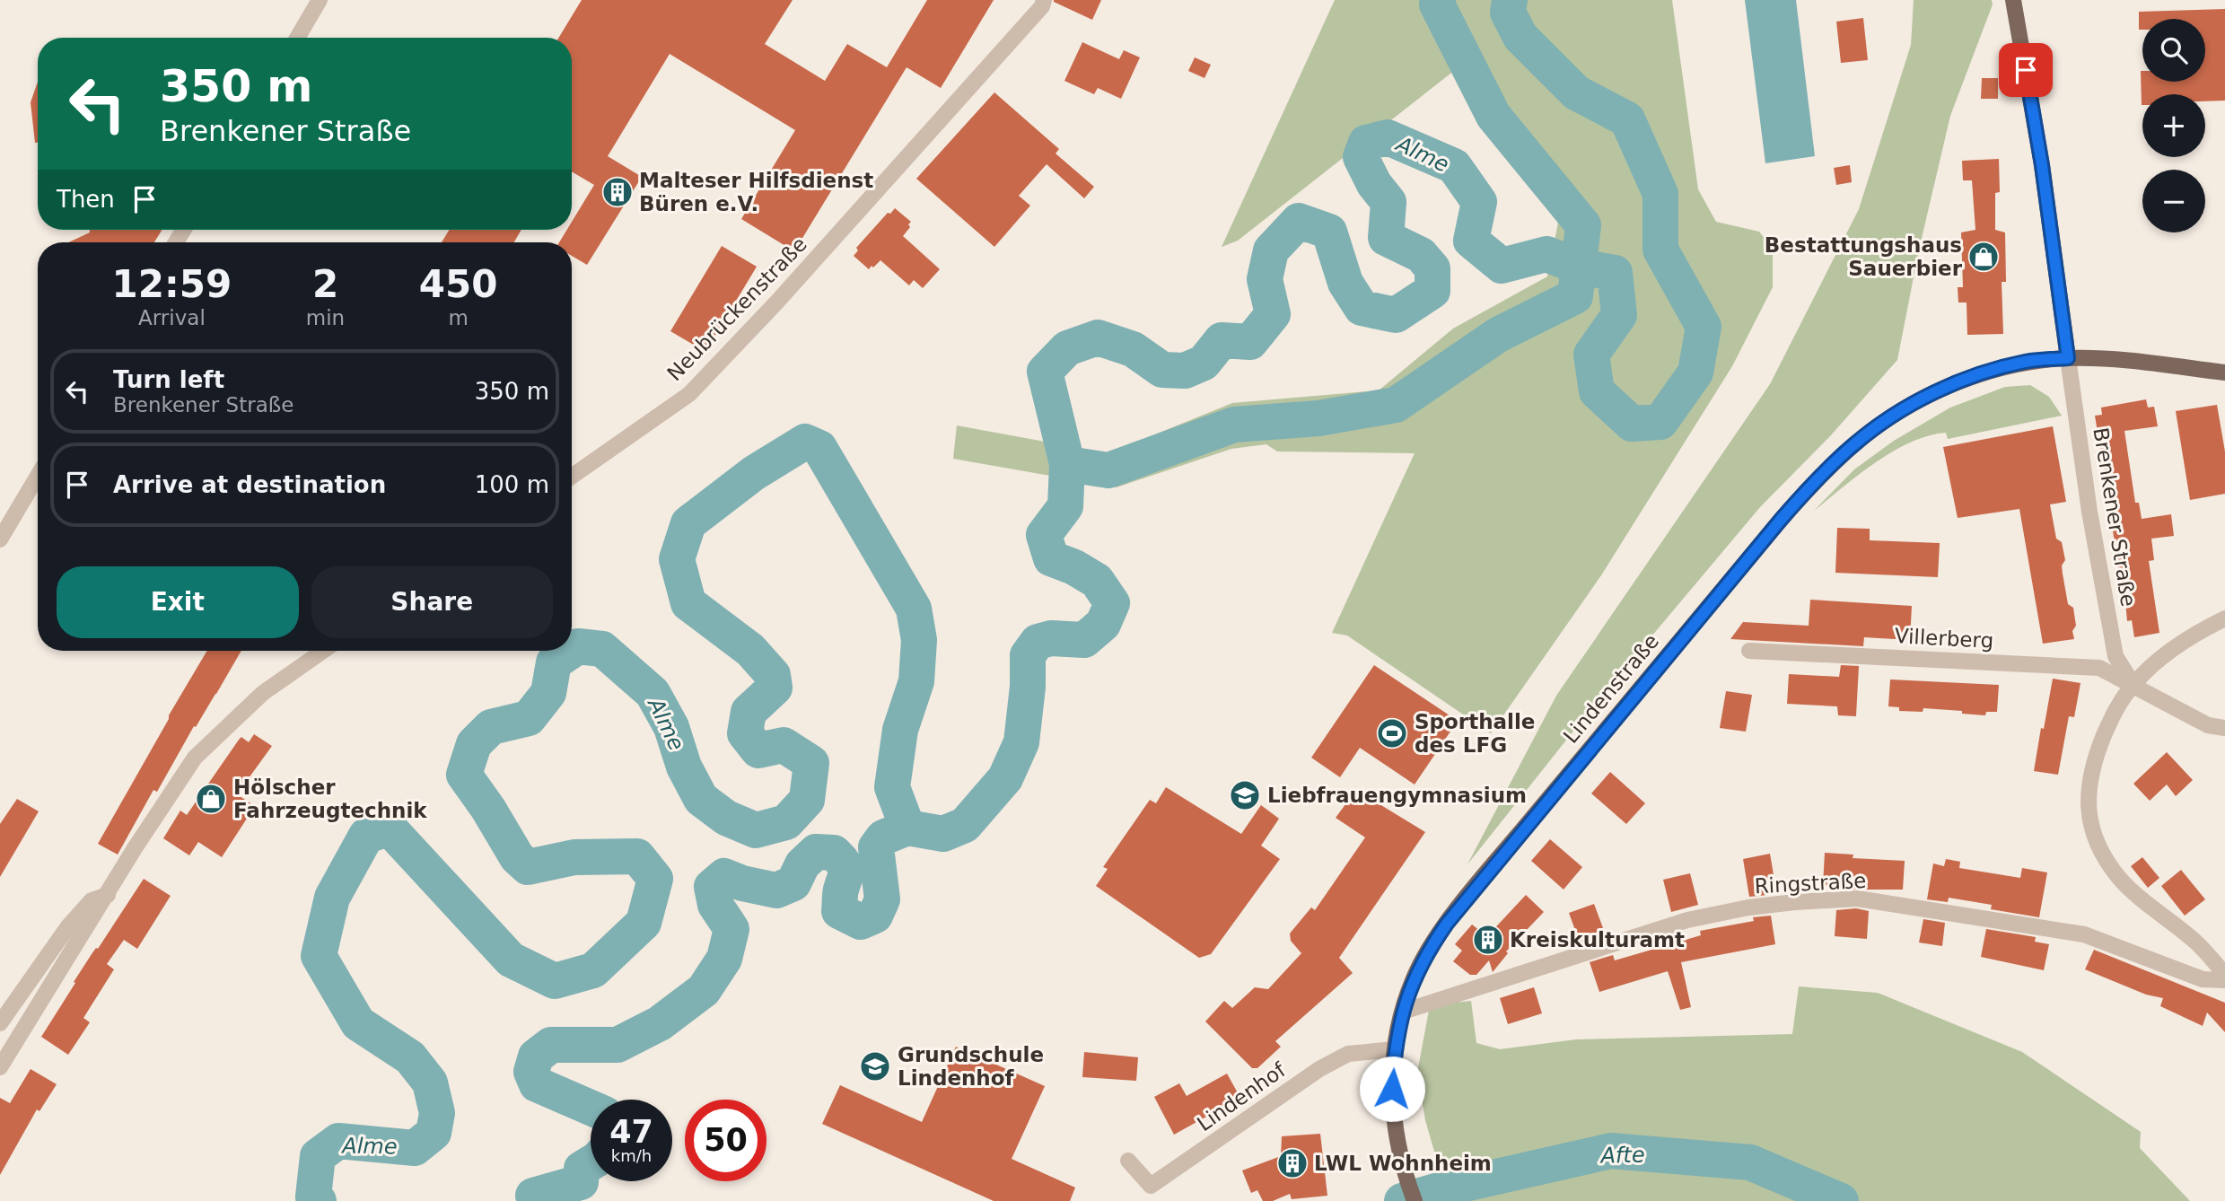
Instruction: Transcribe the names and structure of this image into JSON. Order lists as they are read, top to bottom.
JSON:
{
  "streets": {
    "main road": ["Brenkener Straße", "Lindenstraße"],
    "street": [
      "Neubrückenstraße",
      "Villerberg",
      "Ringstraße",
      "Lindenhof"
    ]
  },
  "crossings": [
    ["Brenkener Straße", "Villerberg"],
    ["Brenkener Straße", "Lindenstraße"],
    ["Lindenstraße", "Ringstraße"],
    ["Lindenstraße", "Lindenhof"]
  ],
  "water": ["Alme", "Afte"],
  "places": {
    "building": ["Malteser Hilfsdienst Büren e.V.", "Kreiskulturamt", "LWL Wohnheim"],
    "shop": ["Bestattungshaus Sauerbier", "Hölscher Fahrzeugtechnik"],
    "sports": ["Sporthalle des LFG"],
    "school or university": ["Liebfrauengymnasium", "Grundschule Lindenhof"]
  },
  "page": {
    "map_buttons": ["+", "−"],
    "turn": ["350 m", "Brenkener Straße"],
    "then": "Then",
    "eta": [
      "12:59",
      "Arrival",
      "2",
      "min",
      "450",
      "m"
    ],
    "list": [
      {
        "name": "Turn left",
        "note": "Brenkener Straße",
        "value": "350 m"
      },
      {
        "name": "Arrive at destination",
        "value": "100 m"
      }
    ],
    "buttons": ["Exit", "Share"],
    "speed": "47 km/h",
    "limit": "50"
  }
}
